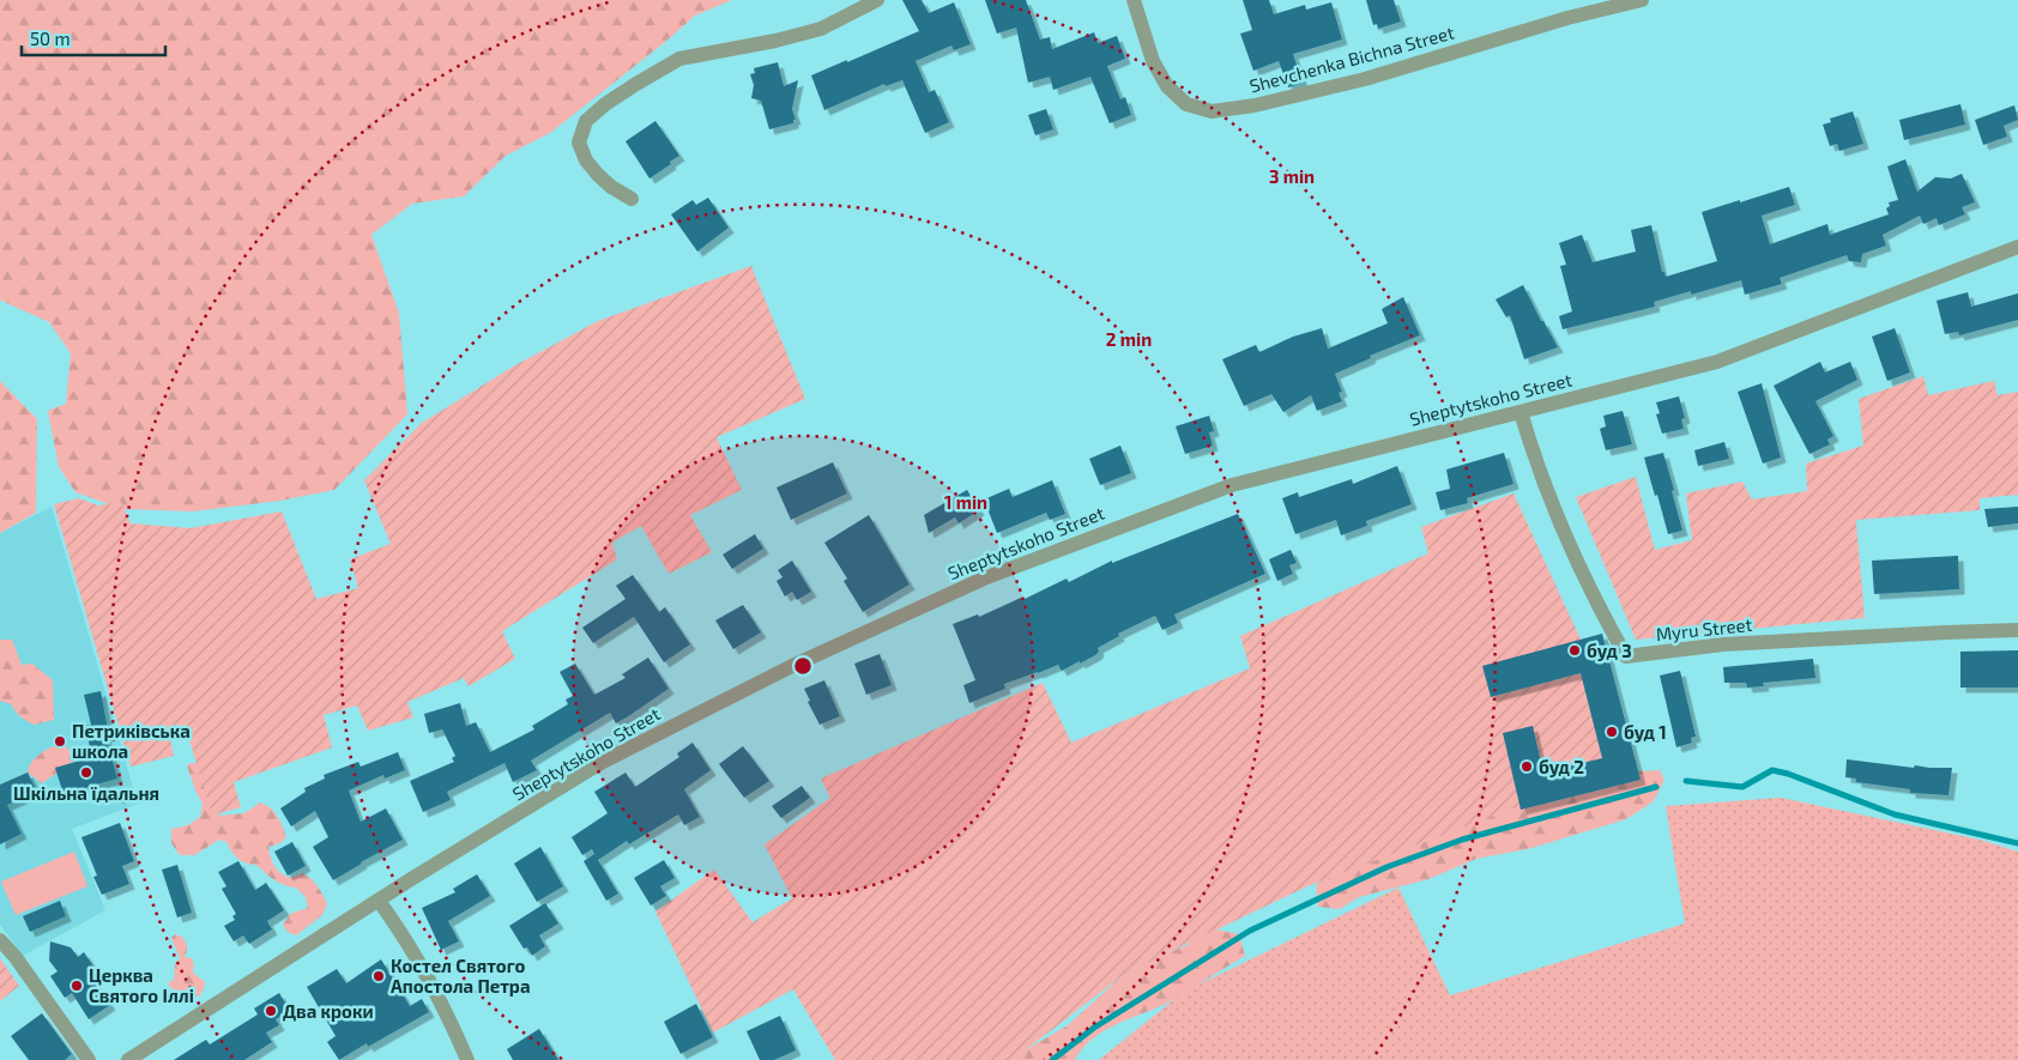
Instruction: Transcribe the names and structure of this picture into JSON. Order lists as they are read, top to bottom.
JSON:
{
  "streets": {
    "street": ["Shevchenka Bichna Street", "Sheptytskoho Street", "Myru Street"]
  },
  "crossings": [
    ["Sheptytskoho Street", "Myru Street"]
  ],
  "places": [
    "буд 3",
    "буд 1",
    "Петриківська школа",
    "буд 2",
    "Шкільна їдальня",
    "Костел Святого Апостола Петра",
    "Церква Святого Іллі",
    "Два кроки"
  ],
  "scale_bar": "50 m",
  "rings": ["3 min", "2 min", "1 min"]
}
